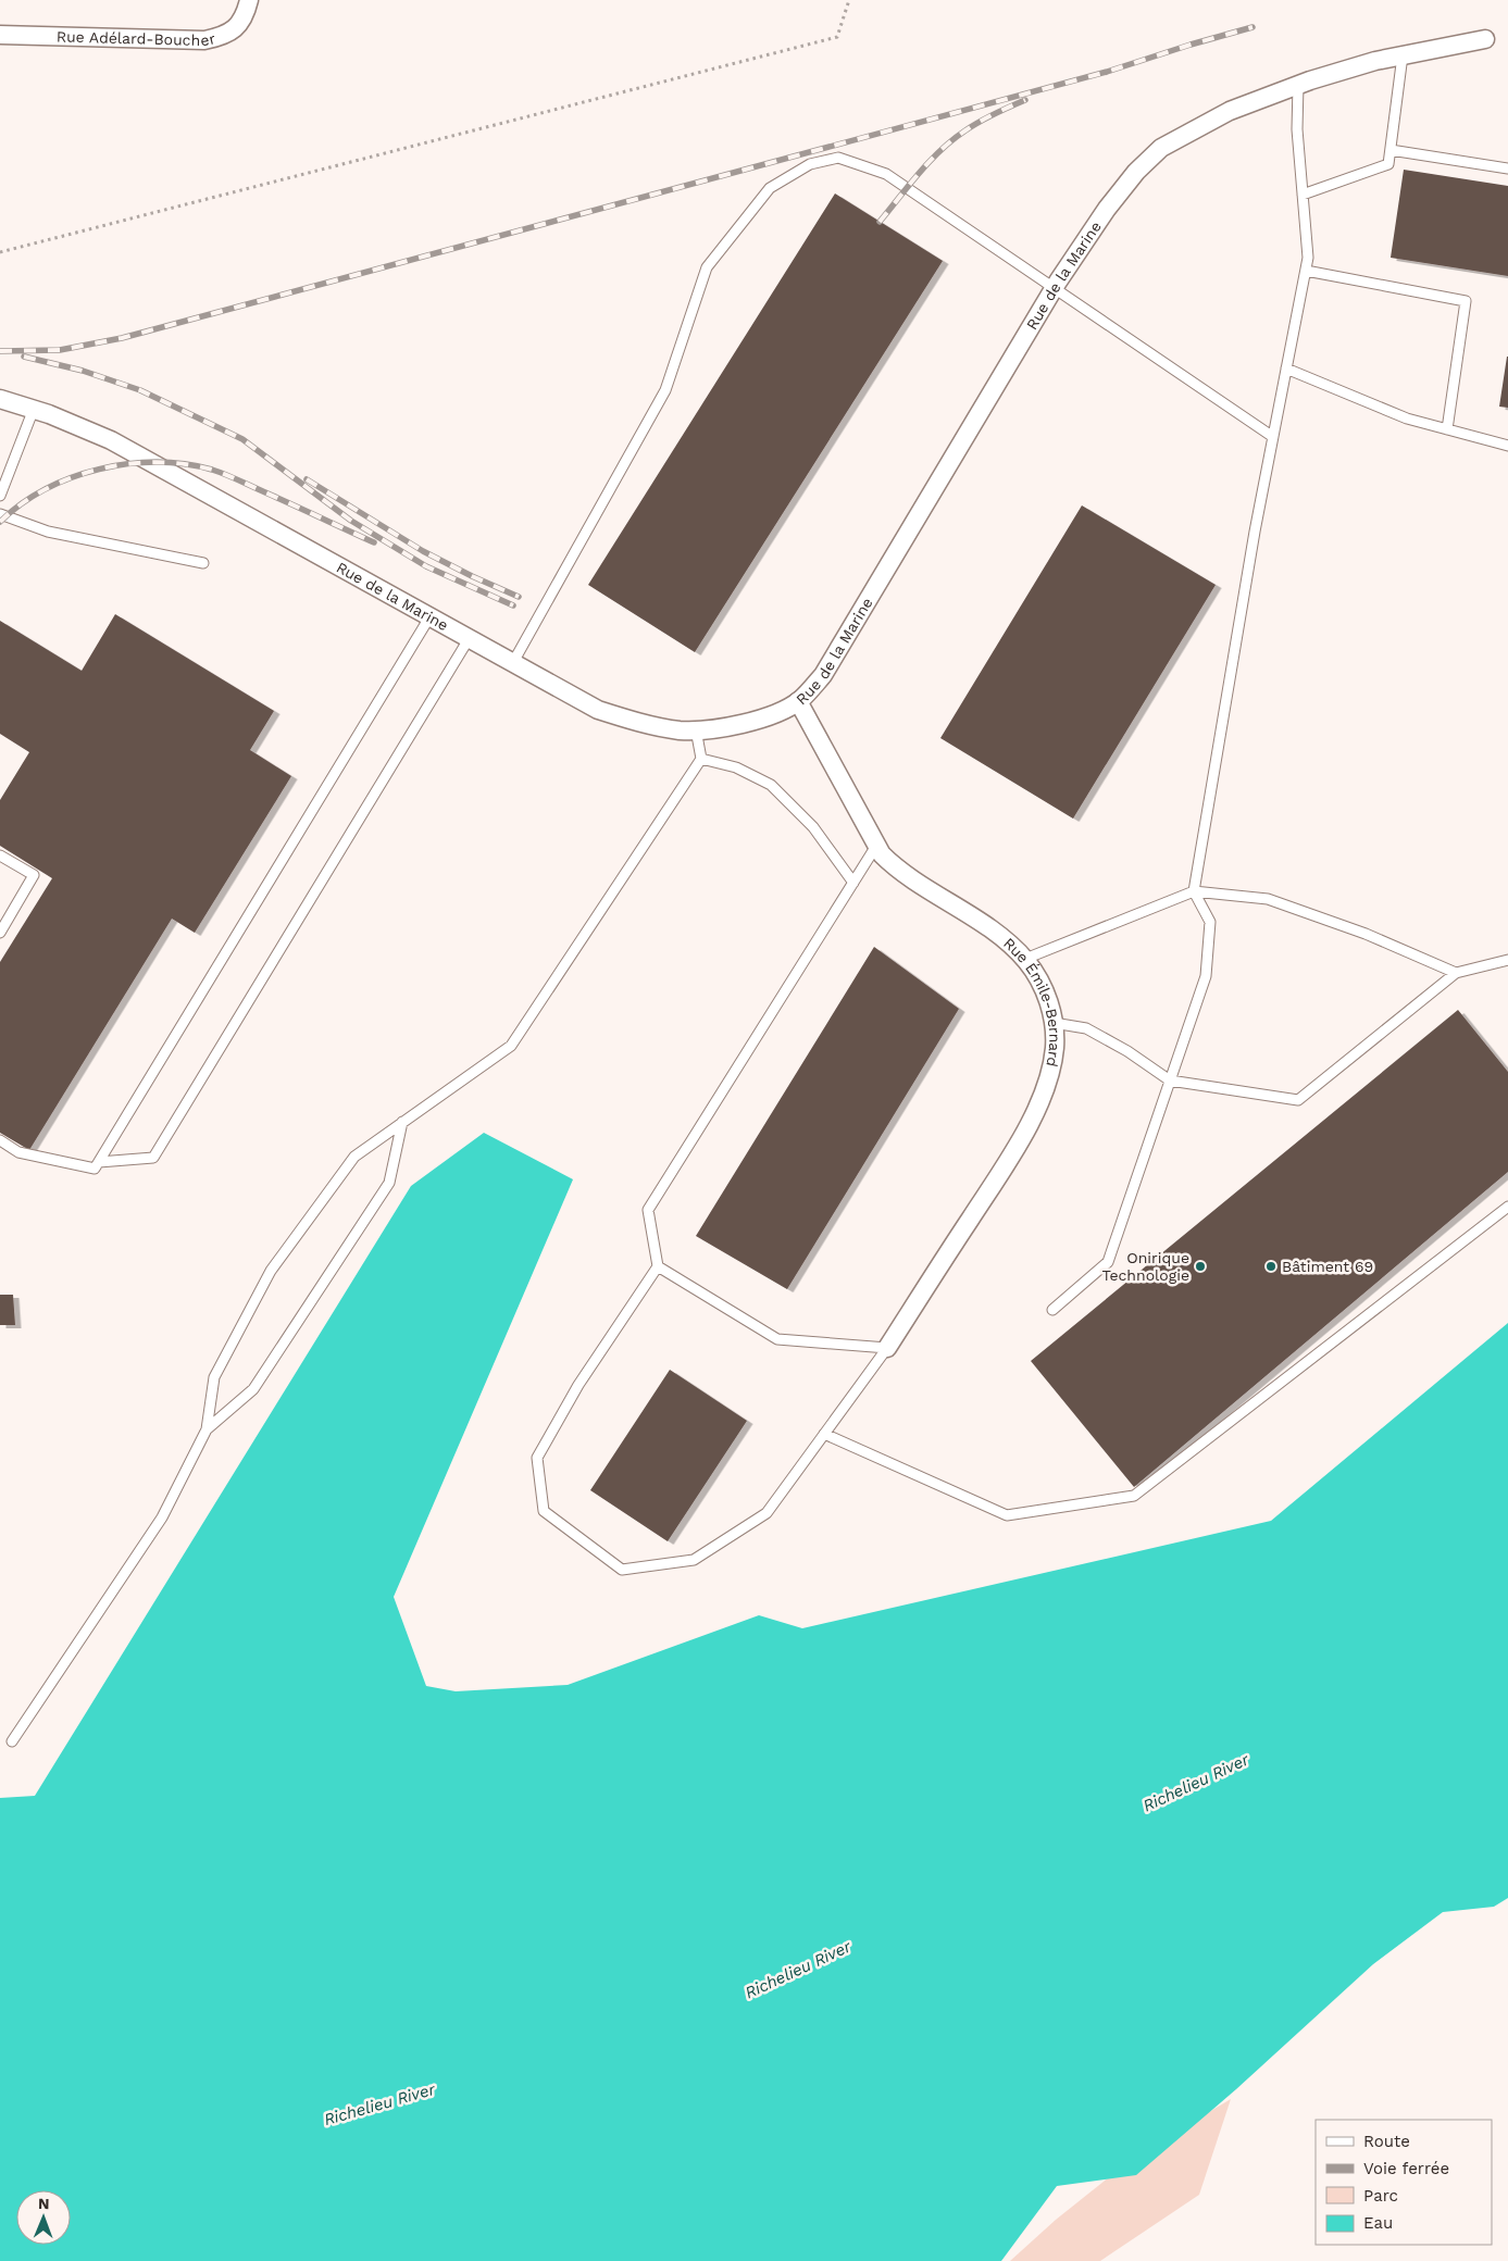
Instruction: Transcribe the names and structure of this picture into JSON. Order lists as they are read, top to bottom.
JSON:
{
  "streets": {
    "street": ["Rue Adélard-Boucher", "Rue de la Marine", "Rue Émile-Bernard"]
  },
  "crossings": [
    ["Rue de la Marine", "Rue Émile-Bernard"]
  ],
  "water": ["Richelieu River"],
  "places": ["Onirique Technologie", "Bâtiment 69"],
  "legend": [
    "Route",
    "Voie ferrée",
    "Parc",
    "Eau"
  ],
  "north": "top"
}
